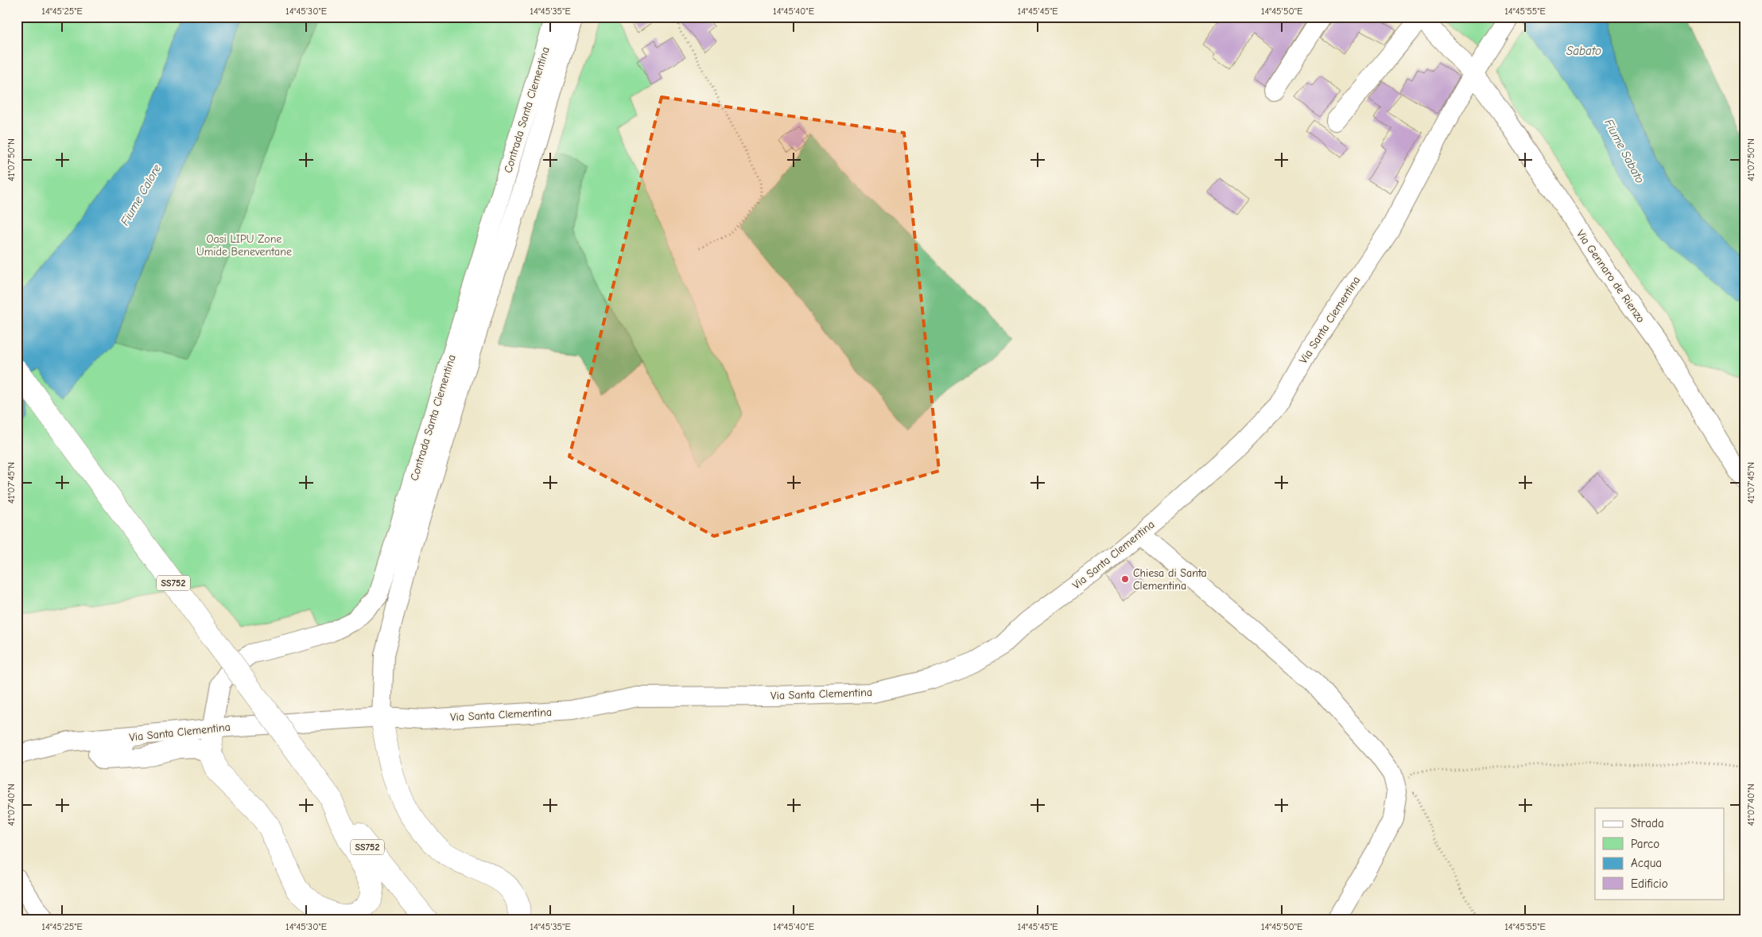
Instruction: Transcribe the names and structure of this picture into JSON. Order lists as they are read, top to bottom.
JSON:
{
  "streets": {
    "highway": ["SS752"],
    "street": ["Contrada Santa Clementina", "Via Gennaro de Rienzo", "Via Santa Clementina"]
  },
  "crossings": [
    ["Contrada Santa Clementina", "Via Santa Clementina"],
    ["Via Gennaro de Rienzo", "Via Santa Clementina"]
  ],
  "water": ["Sabato", "Fiume Sabato", "Fiume Calore"],
  "parks": ["Oasi LIPU Zone Umide Beneventane"],
  "places": ["Chiesa di Santa Clementina"],
  "legend": [
    "Strada",
    "Parco",
    "Acqua",
    "Edificio"
  ],
  "coordinates": [
    "14°45'25\"E",
    "14°45'30\"E",
    "14°45'35\"E",
    "14°45'40\"E",
    "14°45'45\"E",
    "14°45'50\"E",
    "14°45'55\"E",
    "41°07'50\"N",
    "41°07'45\"N",
    "41°07'40\"N"
  ]
}
